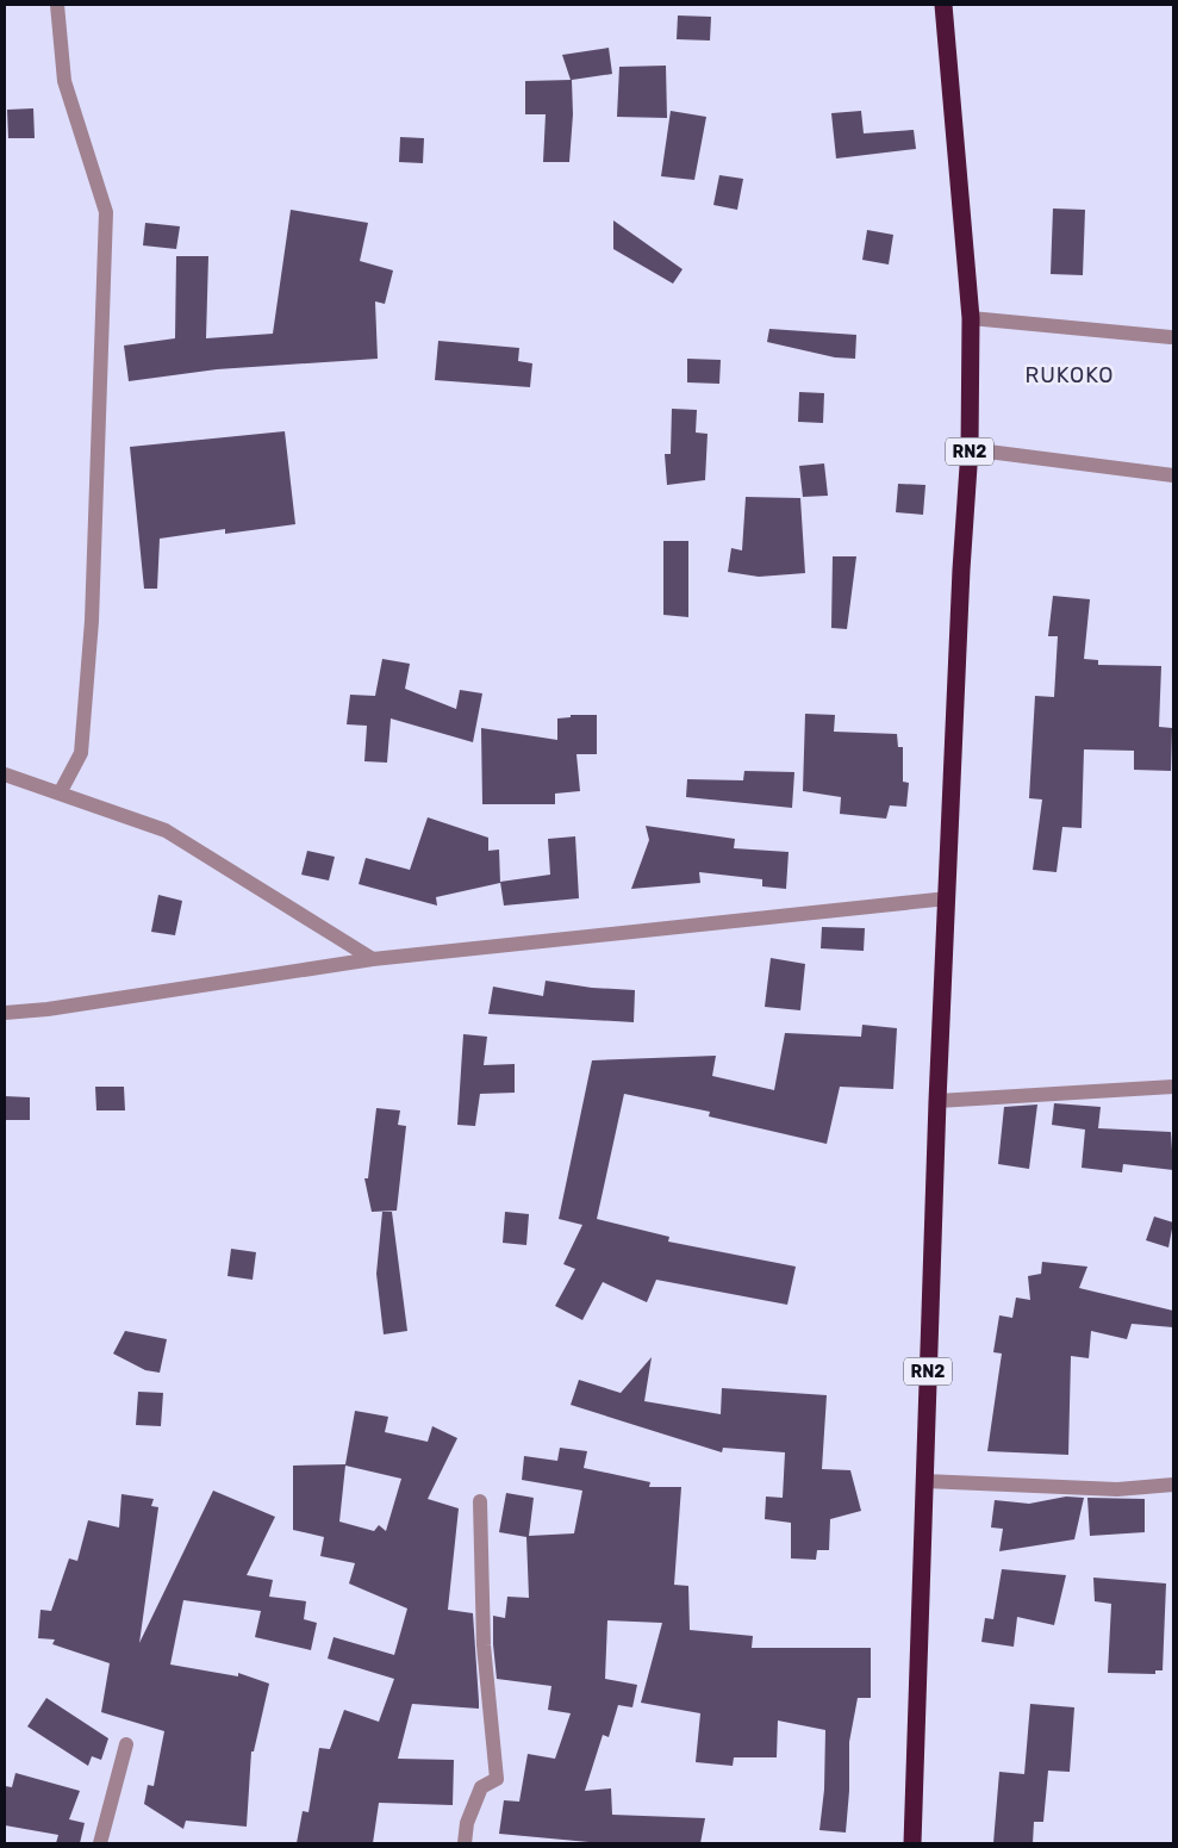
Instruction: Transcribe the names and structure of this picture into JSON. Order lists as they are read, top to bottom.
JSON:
{
  "streets": {
    "highway": ["RN2"]
  },
  "districts": ["RUKOKO"]
}
